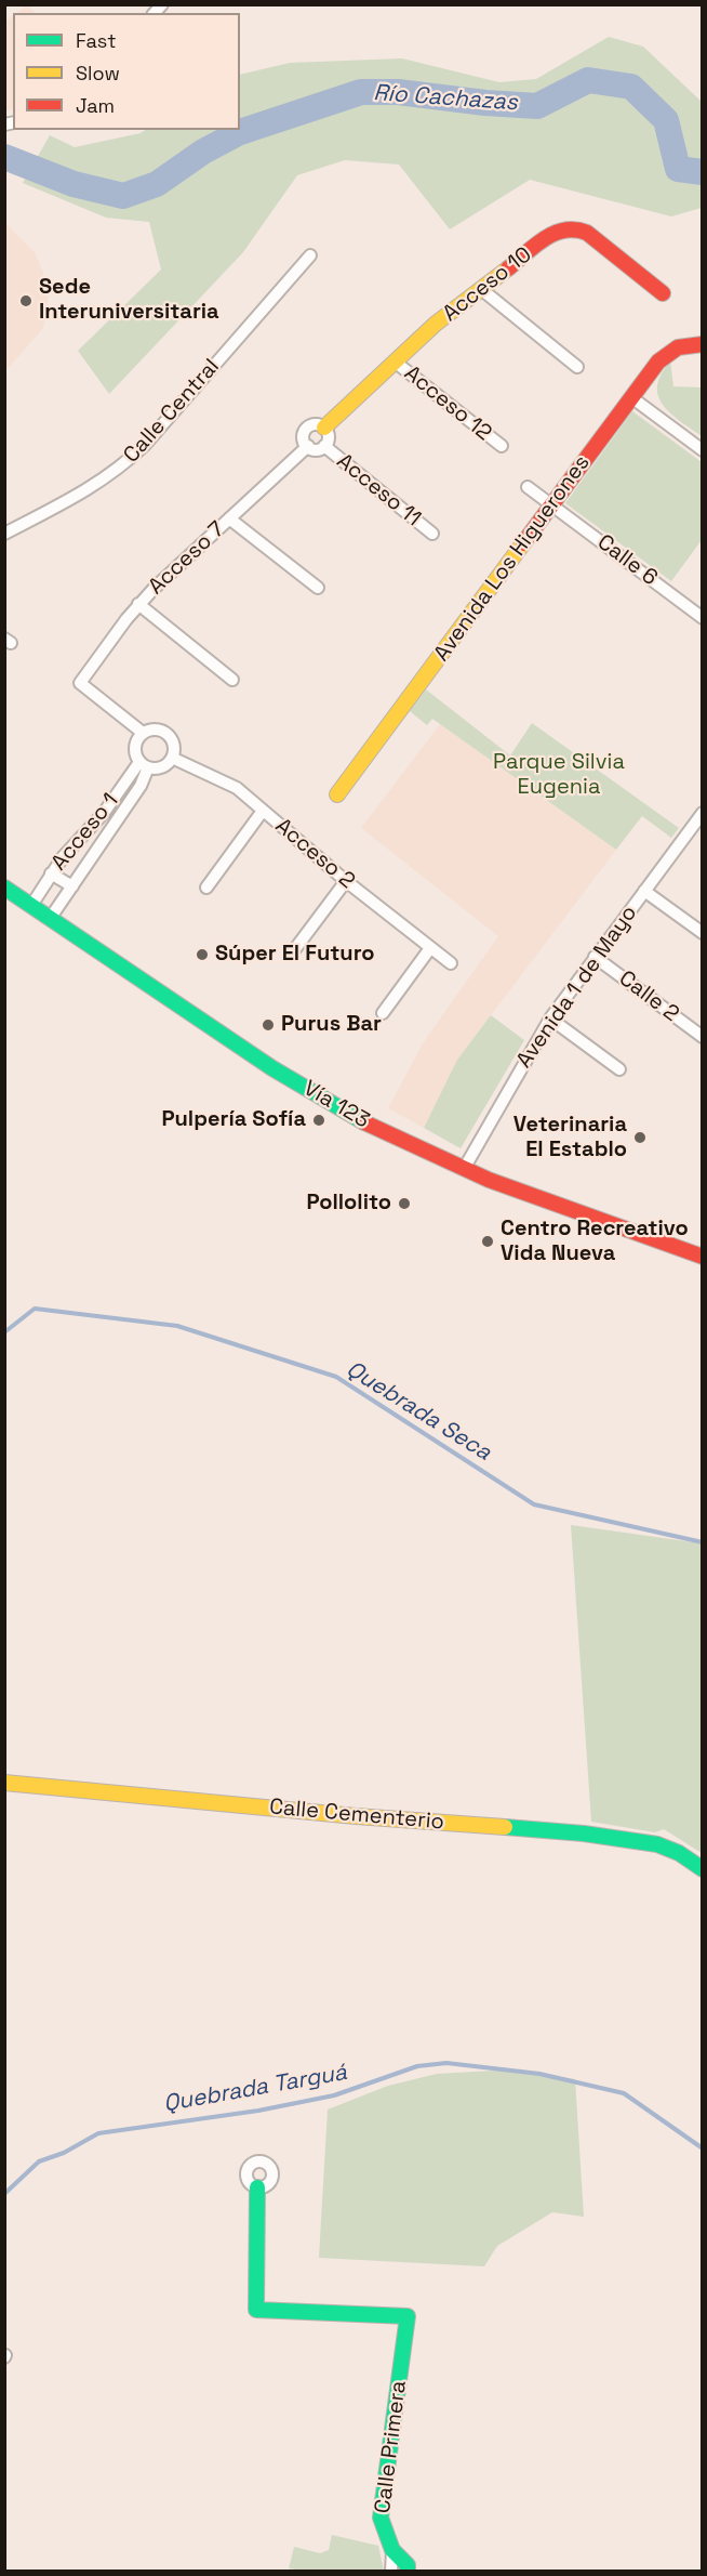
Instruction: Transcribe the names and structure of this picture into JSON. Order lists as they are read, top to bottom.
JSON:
{
  "streets": {
    "street": [
      "Acceso 10",
      "Acceso 12",
      "Calle Central",
      "Acceso 11",
      "Acceso 7",
      "Avenida Los Higuerones",
      "Calle 6",
      "Acceso 1",
      "Acceso 2",
      "Avenida 1 de Mayo",
      "Calle 2",
      "Vía 123",
      "Calle Cementerio",
      "Calle Primera"
    ]
  },
  "crossings": [
    ["Acceso 10", "Acceso 12"],
    ["Acceso 10", "Acceso 11"],
    ["Acceso 10", "Acceso 7"],
    ["Acceso 11", "Acceso 7"],
    ["Acceso 7", "Acceso 1"],
    ["Acceso 7", "Acceso 2"],
    ["Avenida Los Higuerones", "Calle 6"],
    ["Acceso 1", "Acceso 2"],
    ["Acceso 1", "Vía 123"],
    ["Avenida 1 de Mayo", "Calle 2"],
    ["Avenida 1 de Mayo", "Vía 123"]
  ],
  "water": ["Río Cachazas", "Quebrada Seca", "Quebrada Targuá"],
  "parks": ["Parque Silvia Eugenia"],
  "places": [
    "Sede Interuniversitaria",
    "Súper El Futuro",
    "Purus Bar",
    "Pulpería Sofía",
    "Veterinaria El Establo",
    "Pollolito",
    "Centro Recreativo Vida Nueva"
  ],
  "legend": ["Fast", "Slow", "Jam"]
}
